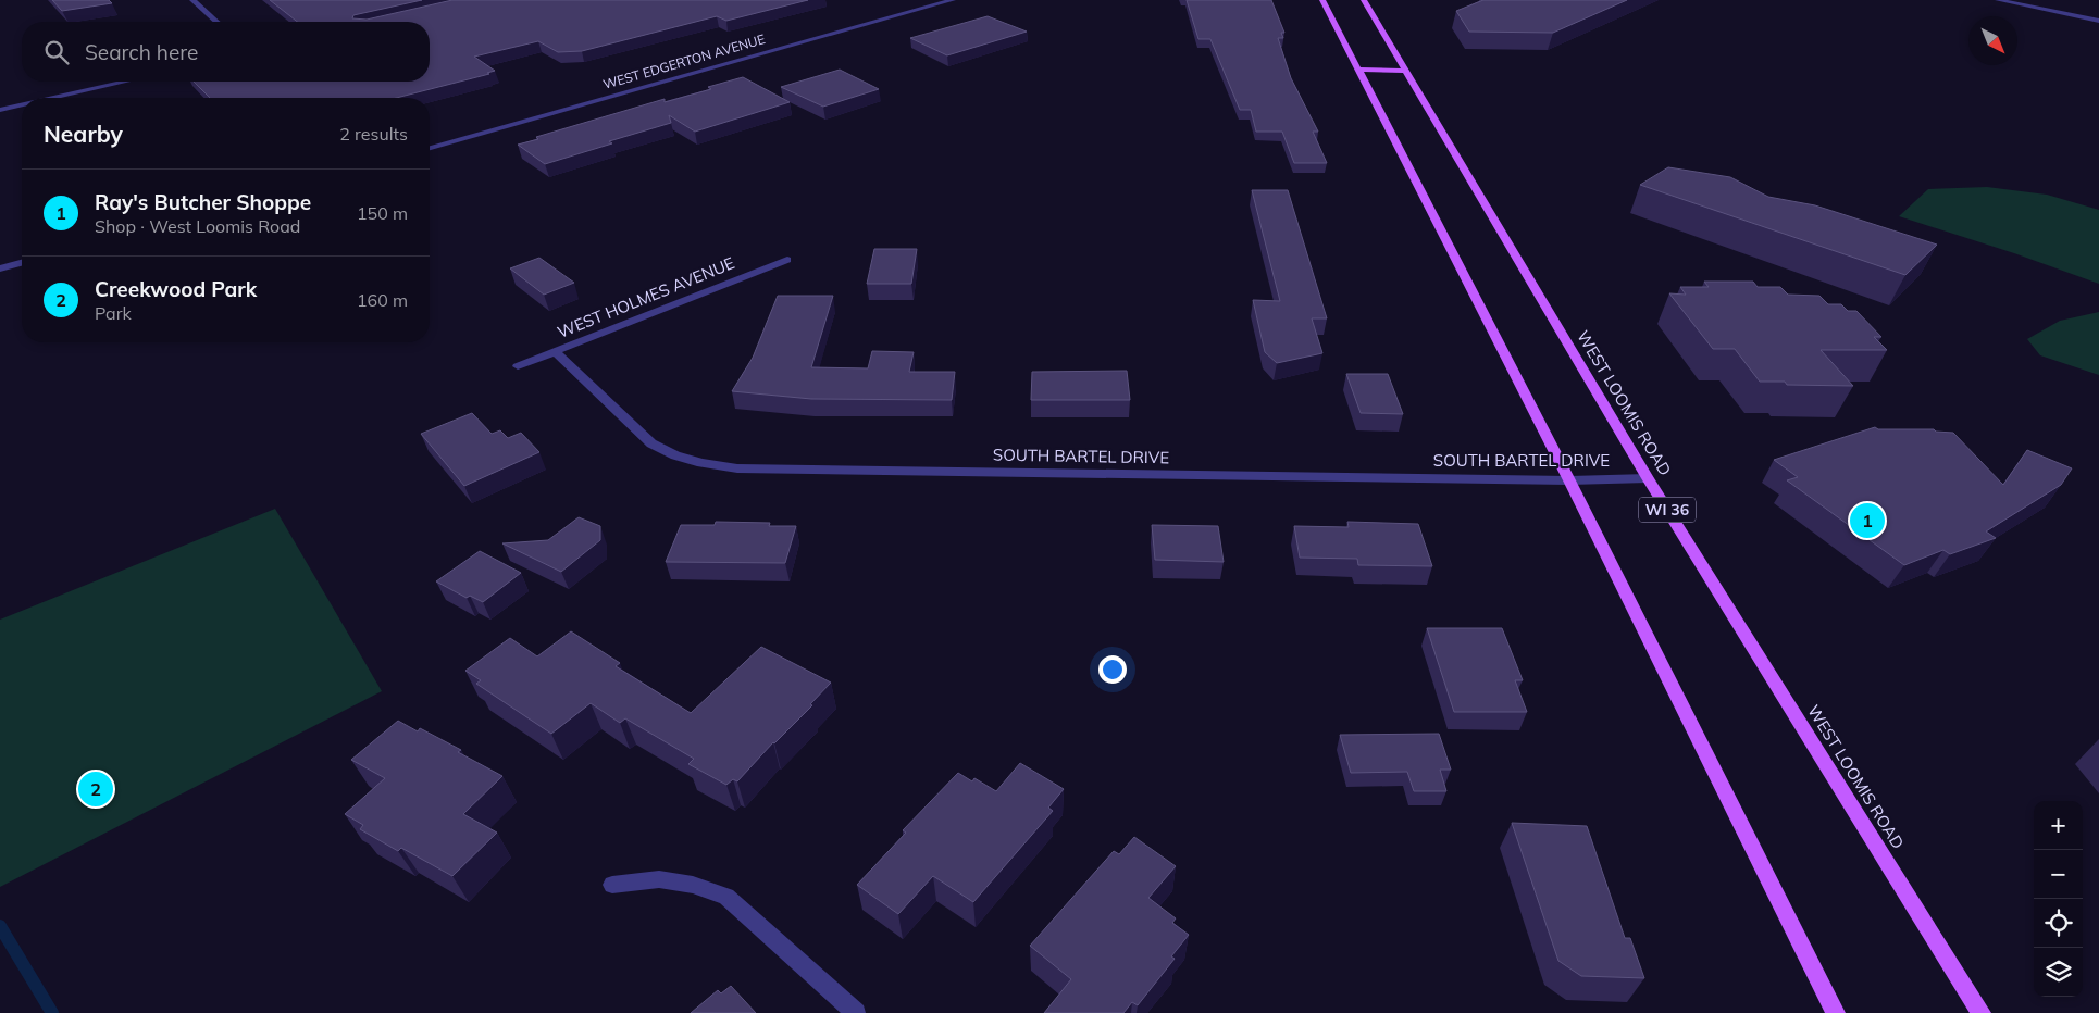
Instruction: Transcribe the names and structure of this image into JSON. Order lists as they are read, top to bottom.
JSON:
{
  "streets": {
    "main road": ["WEST LOOMIS ROAD", "WI 36"],
    "street": ["WEST EDGERTON AVENUE", "WEST HOLMES AVENUE", "SOUTH BARTEL DRIVE"]
  },
  "crossings": [
    ["WEST HOLMES AVENUE", "SOUTH BARTEL DRIVE"],
    ["WEST LOOMIS ROAD", "SOUTH BARTEL DRIVE"]
  ],
  "north": "bottom right",
  "page": {
    "search": "Search here",
    "heading": ["Nearby", "2 results"],
    "list": [
      {
        "mark": "1",
        "name": "Ray's Butcher Shoppe",
        "note": "Shop · West Loomis Road",
        "value": "150 m"
      },
      {
        "mark": "2",
        "name": "Creekwood Park",
        "note": "Park",
        "value": "160 m"
      }
    ],
    "pins": ["1", "2"],
    "map_buttons": ["+", "−"]
  }
}
